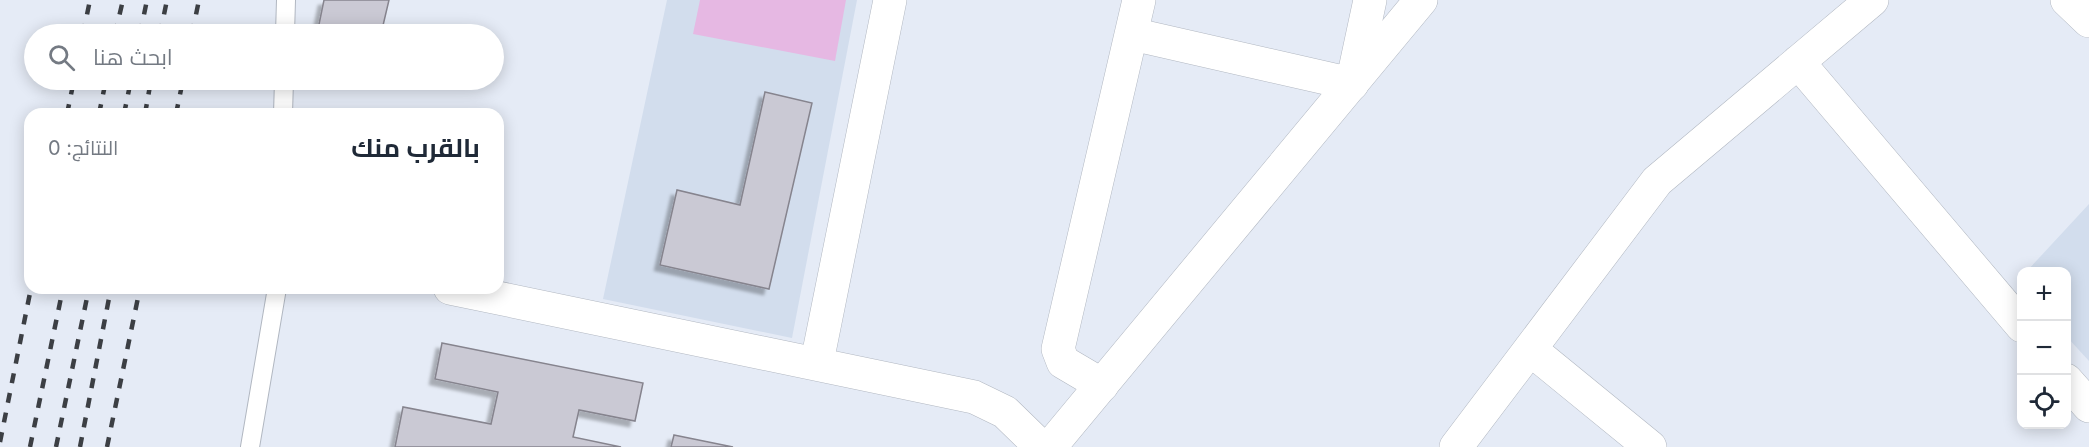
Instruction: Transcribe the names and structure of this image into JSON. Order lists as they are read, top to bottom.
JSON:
{
  "page": {
    "search": "ابحث هنا",
    "heading": ["بالقرب منك", "النتائج: 0"],
    "map_buttons": ["+", "−"]
  }
}
